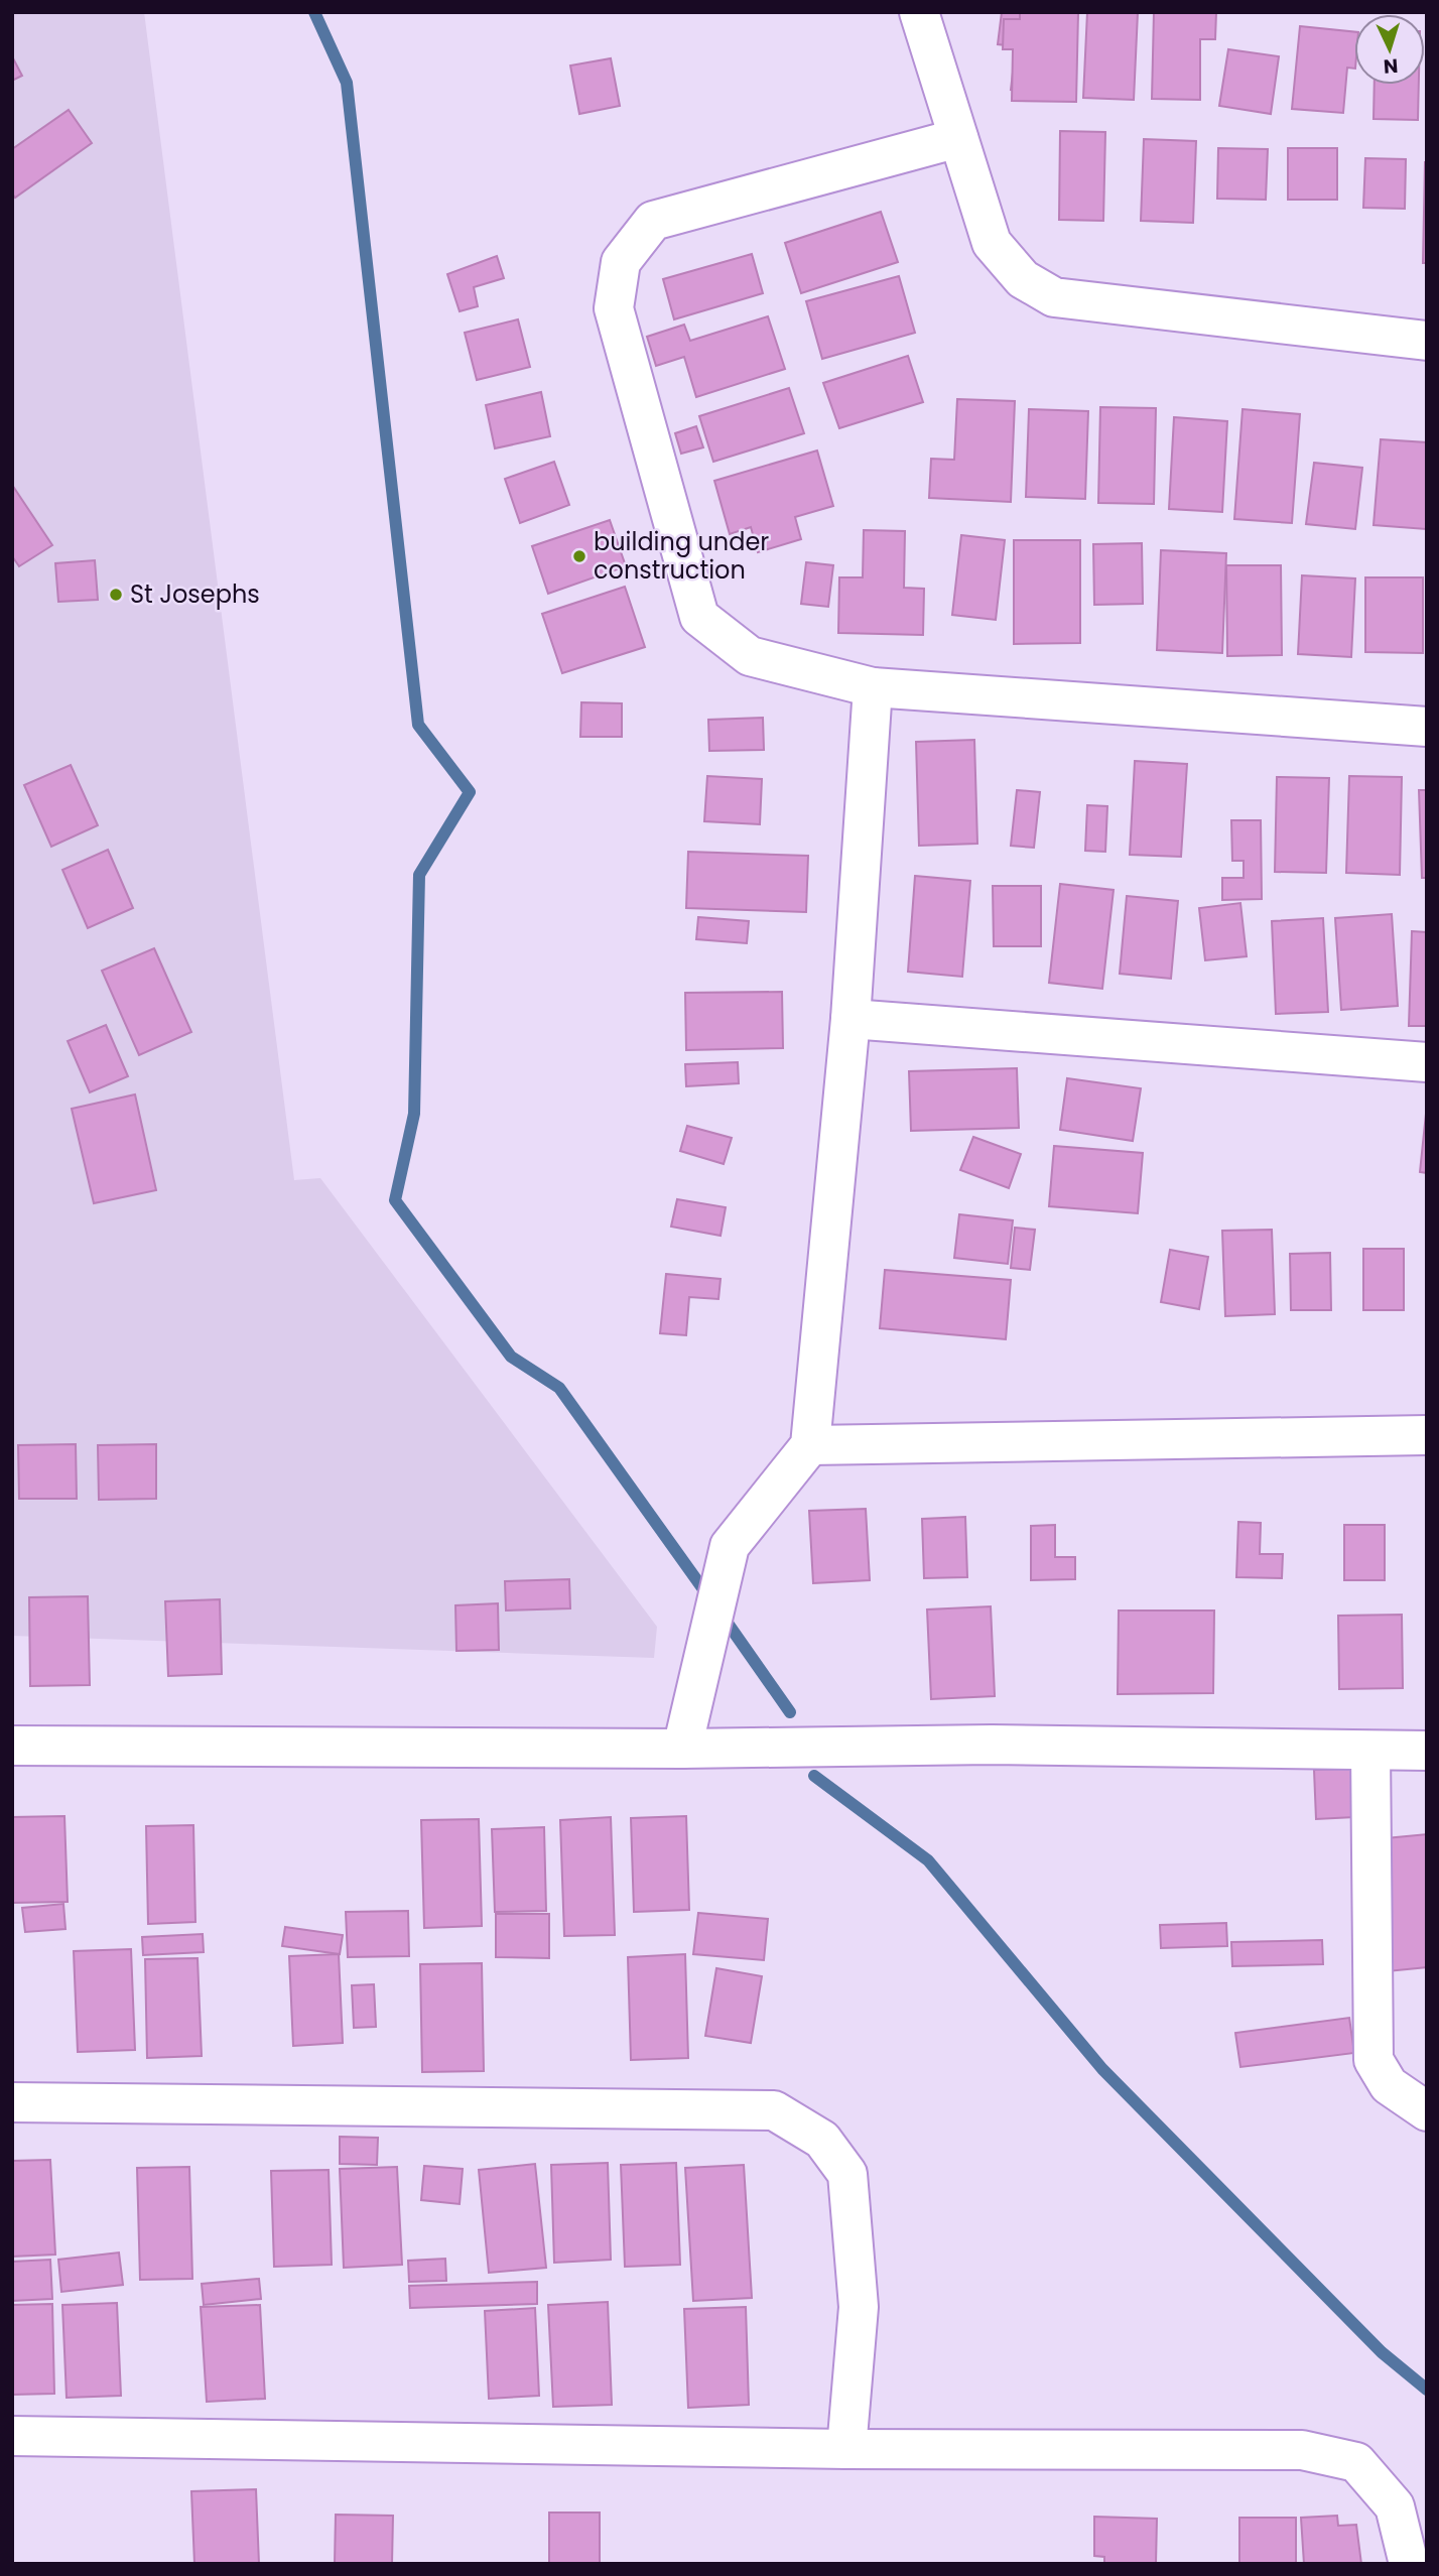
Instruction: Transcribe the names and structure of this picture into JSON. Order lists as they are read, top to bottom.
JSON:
{
  "places": ["building under construction", "St Josephs"],
  "north": "bottom"
}
